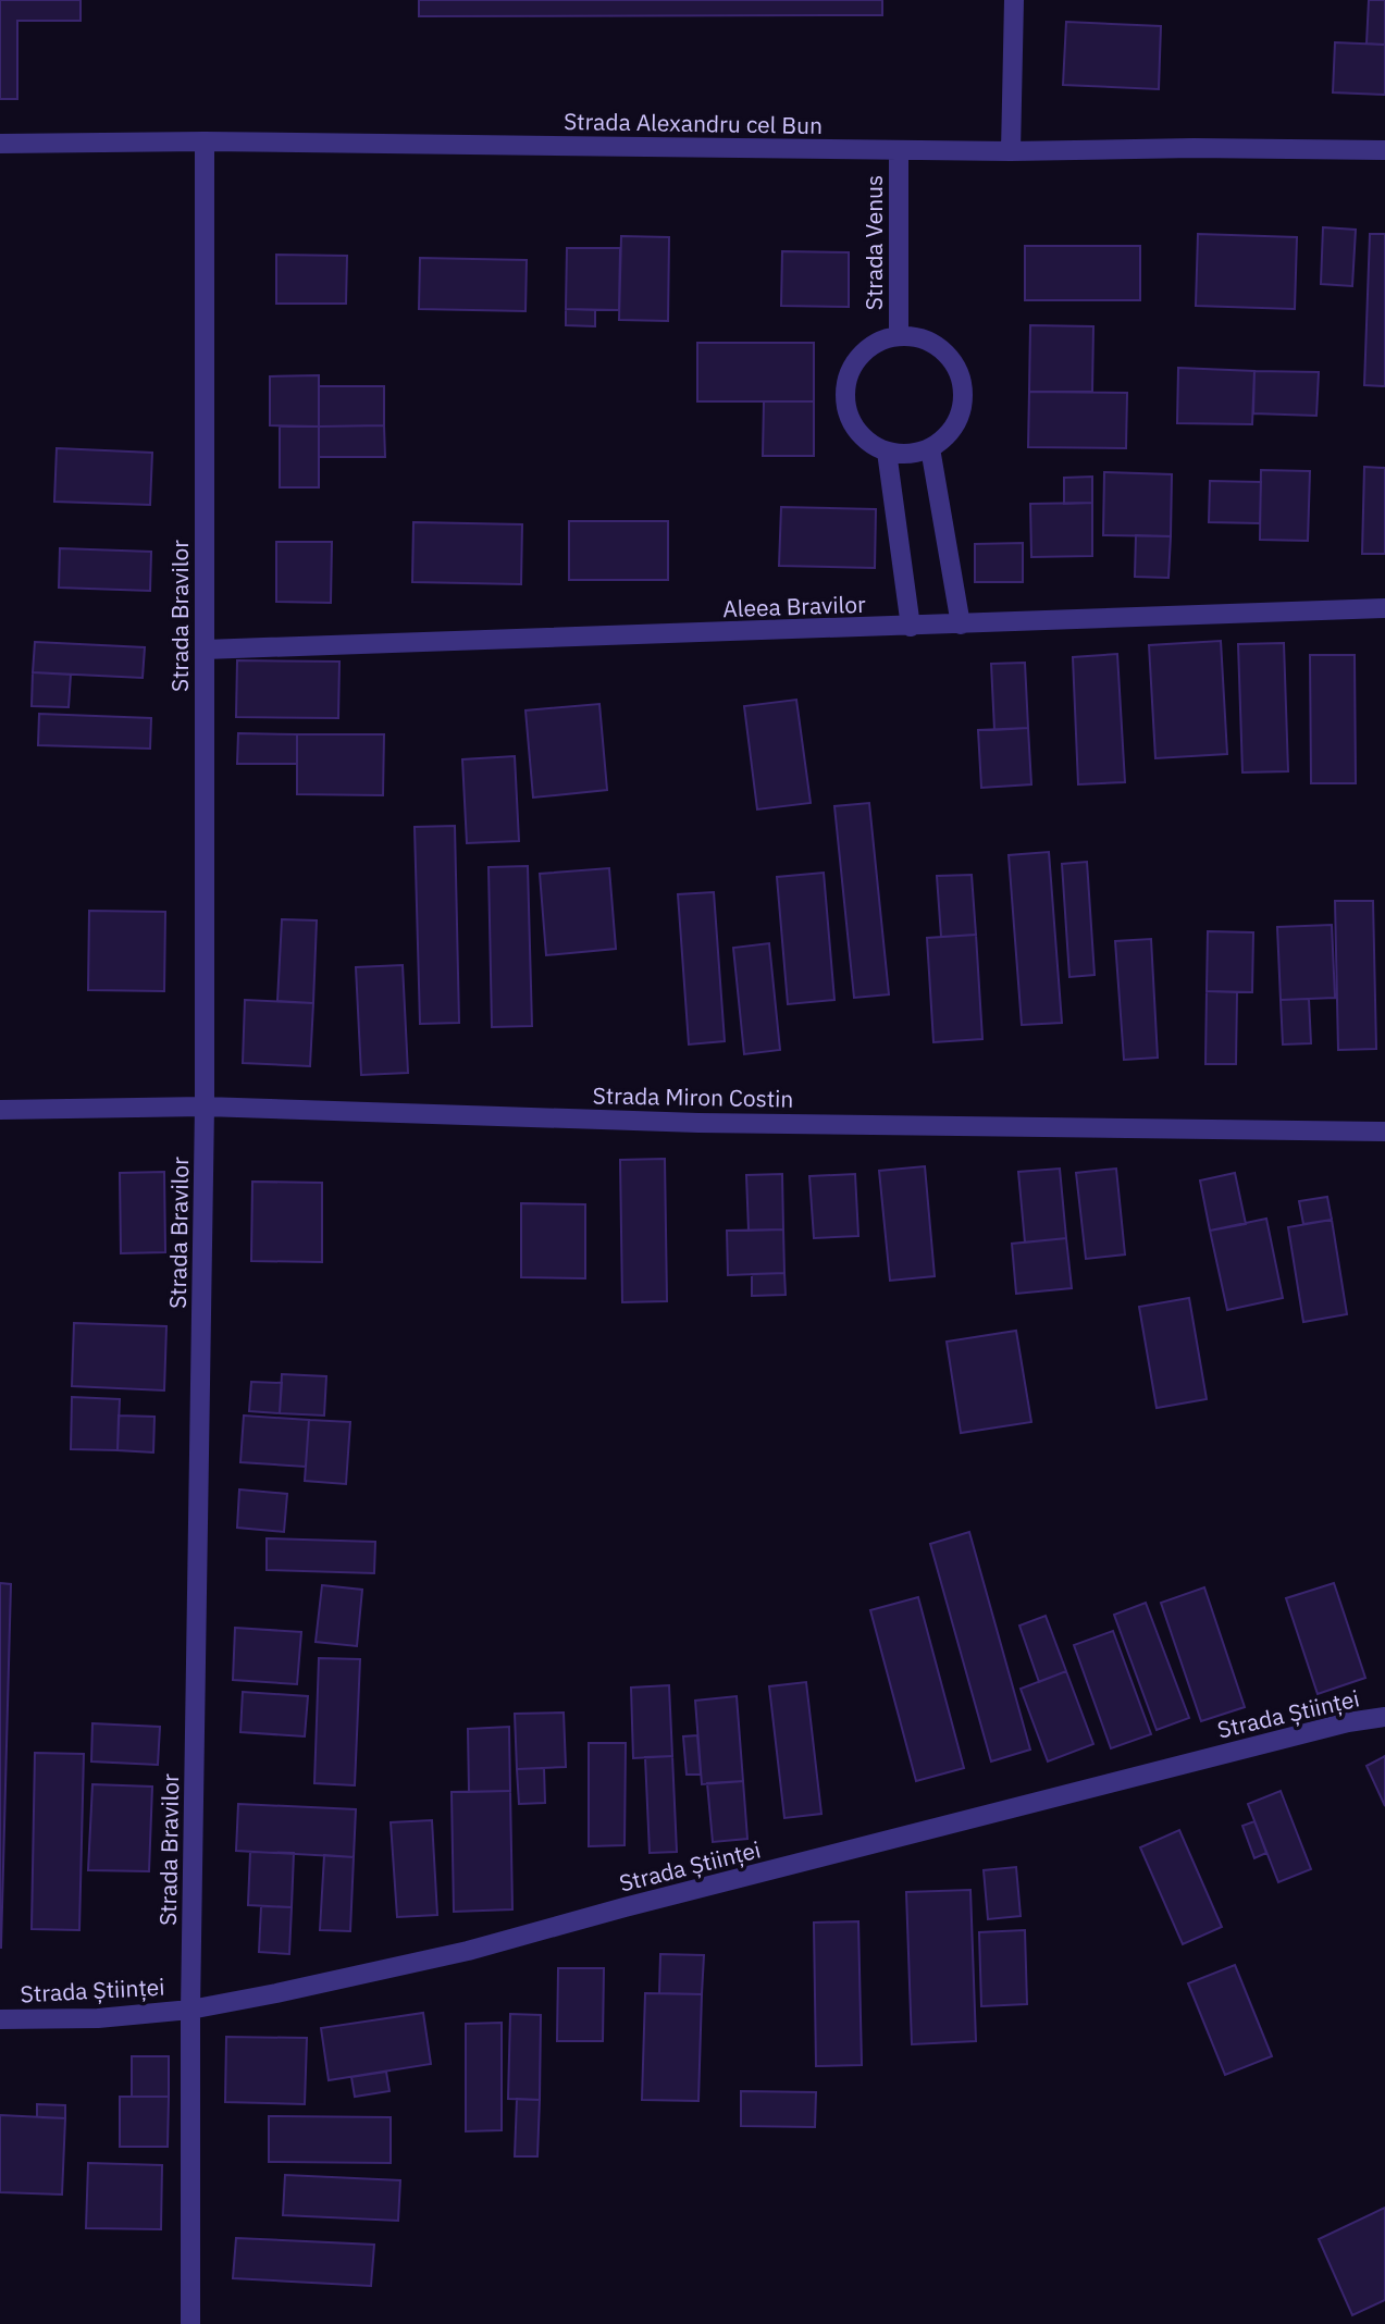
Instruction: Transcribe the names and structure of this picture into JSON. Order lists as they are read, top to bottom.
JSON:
{
  "streets": {
    "street": [
      "Strada Alexandru cel Bun",
      "Strada Venus",
      "Aleea Bravilor",
      "Strada Bravilor",
      "Strada Miron Costin",
      "Strada Științei"
    ]
  },
  "crossings": [
    ["Strada Alexandru cel Bun", "Strada Venus"],
    ["Strada Alexandru cel Bun", "Strada Bravilor"],
    ["Aleea Bravilor", "Strada Bravilor"],
    ["Strada Bravilor", "Strada Miron Costin"],
    ["Strada Bravilor", "Strada Științei"]
  ]
}
